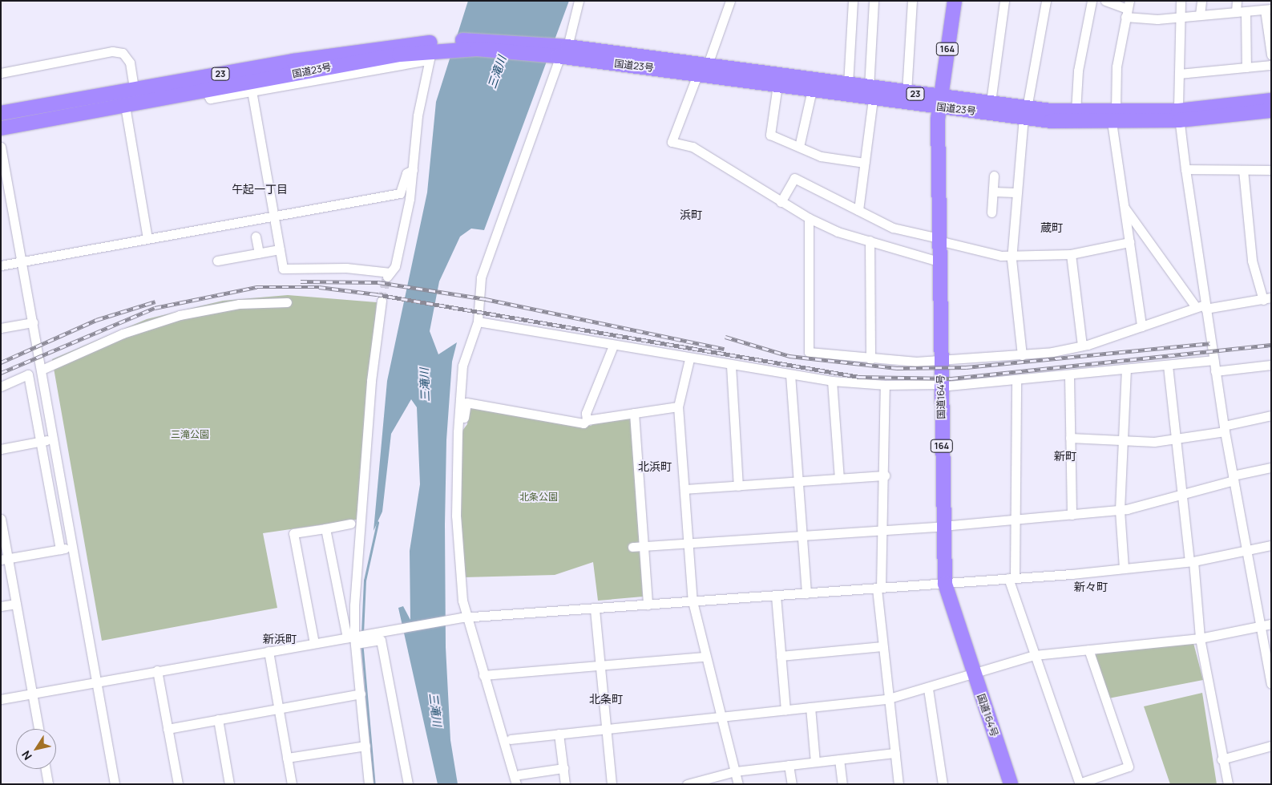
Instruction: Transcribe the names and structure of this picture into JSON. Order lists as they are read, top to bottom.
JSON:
{
  "streets": {
    "highway": [
      "164",
      "国道23号",
      "23",
      "国道164号"
    ]
  },
  "crossings": [
    ["国道23号", "国道164号"]
  ],
  "districts": [
    "午起一丁目",
    "浜町",
    "蔵町",
    "新町",
    "北浜町",
    "新々町",
    "新浜町",
    "北条町"
  ],
  "water": ["三滝川"],
  "parks": ["三滝公園", "北条公園"],
  "north": "bottom left"
}
